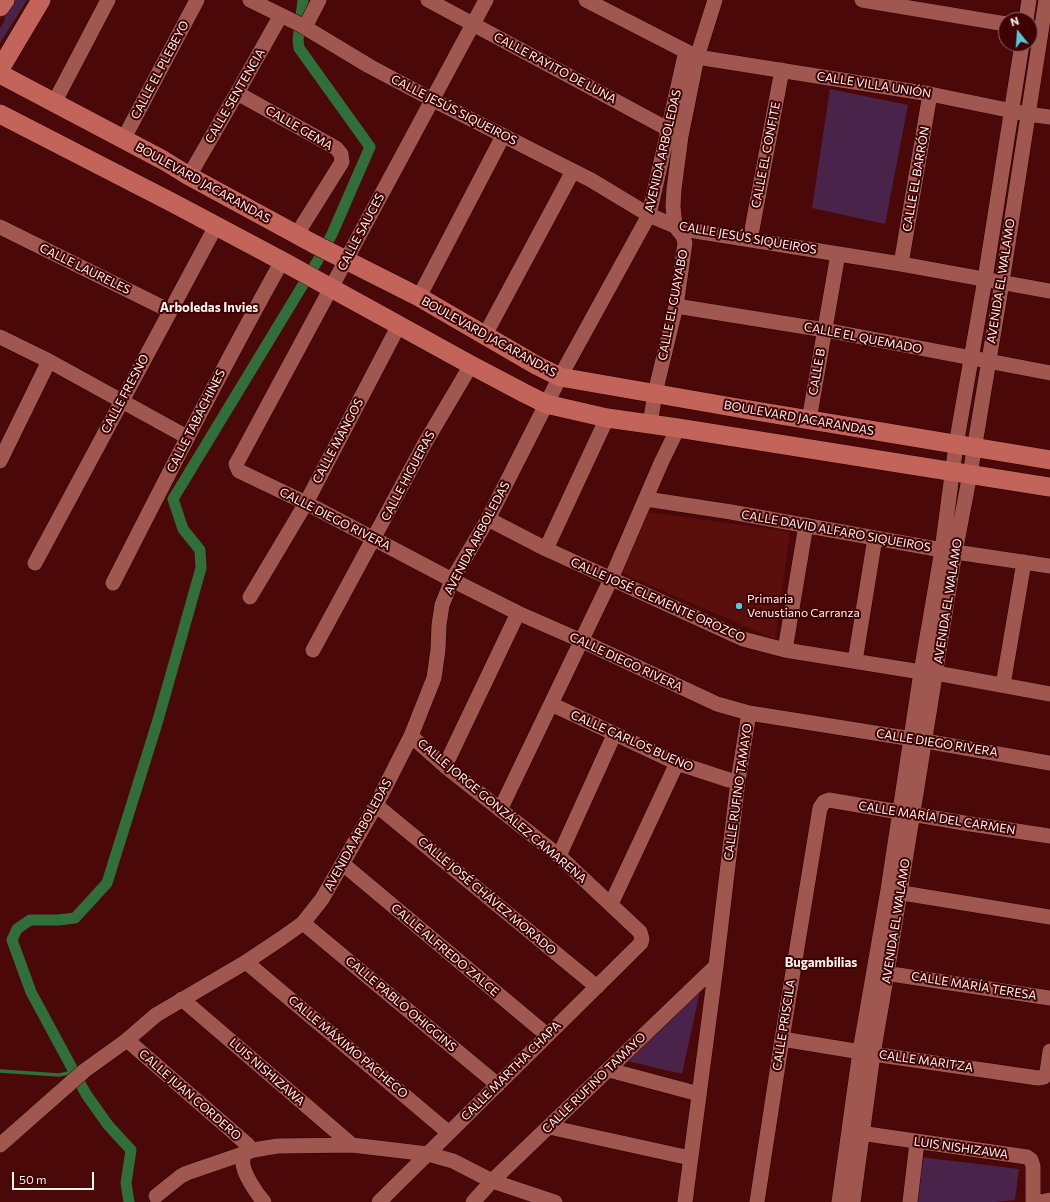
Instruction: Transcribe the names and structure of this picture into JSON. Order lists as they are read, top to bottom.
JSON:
{
  "streets": {
    "main road": ["BOULEVARD JACARANDAS"],
    "street": [
      "CALLE RAYITO DE LUNA",
      "CALLE EL PLEBEYO",
      "CALLE VILLA UNIÓN",
      "CALLE SENTENCIA",
      "CALLE JESÚS SIQUEIROS",
      "CALLE GEMA",
      "AVENIDA ARBOLEDAS",
      "CALLE EL CONFITE",
      "CALLE EL BARRÓN",
      "CALLE SAUCES",
      "CALLE LAURELES",
      "AVENIDA EL WALAMO",
      "CALLE EL GUAYABO",
      "CALLE EL QUEMADO",
      "CALLE B",
      "CALLE FRESNO",
      "CALLE TABACHINES",
      "CALLE MANGOS",
      "CALLE HIGUERAS",
      "CALLE DIEGO RIVERA",
      "CALLE DAVID ALFARO SIQUEIROS",
      "CALLE JOSÉ CLEMENTE OROZCO",
      "CALLE CARLOS BUENO",
      "CALLE RUFINO TAMAYO",
      "CALLE JORGE GONZÁLEZ CAMARENA",
      "CALLE MARÍA DEL CARMEN",
      "CALLE JOSÉ CHÁVEZ MORADO",
      "CALLE ALFREDO ZALCE",
      "CALLE MARÍA TERESA",
      "CALLE PABLO OHIGGINS",
      "CALLE PRISCILA",
      "CALLE MÁXIMO PACHECO",
      "CALLE MARITZA",
      "CALLE MARTHA CHAPA",
      "LUIS NISHIZAWA",
      "CALLE JUAN CORDERO"
    ]
  },
  "crossings": [
    ["CALLE RAYITO DE LUNA", "AVENIDA ARBOLEDAS"],
    ["CALLE RAYITO DE LUNA", "CALLE SAUCES"],
    ["CALLE RAYITO DE LUNA", "CALLE EL GUAYABO"],
    ["CALLE EL PLEBEYO", "BOULEVARD JACARANDAS"],
    ["CALLE VILLA UNIÓN", "CALLE EL CONFITE"],
    ["CALLE VILLA UNIÓN", "CALLE EL BARRÓN"],
    ["CALLE VILLA UNIÓN", "AVENIDA EL WALAMO"],
    ["CALLE VILLA UNIÓN", "CALLE EL GUAYABO"],
    ["CALLE SENTENCIA", "CALLE JESÚS SIQUEIROS"],
    ["CALLE SENTENCIA", "CALLE GEMA"],
    ["CALLE SENTENCIA", "BOULEVARD JACARANDAS"],
    ["CALLE JESÚS SIQUEIROS", "AVENIDA ARBOLEDAS"],
    ["CALLE JESÚS SIQUEIROS", "CALLE EL CONFITE"],
    ["CALLE JESÚS SIQUEIROS", "CALLE EL BARRÓN"],
    ["CALLE JESÚS SIQUEIROS", "CALLE SAUCES"],
    ["CALLE JESÚS SIQUEIROS", "AVENIDA EL WALAMO"],
    ["CALLE JESÚS SIQUEIROS", "CALLE EL GUAYABO"],
    ["CALLE JESÚS SIQUEIROS", "CALLE B"],
    ["CALLE GEMA", "BOULEVARD JACARANDAS"],
    ["AVENIDA ARBOLEDAS", "BOULEVARD JACARANDAS"],
    ["AVENIDA ARBOLEDAS", "CALLE EL GUAYABO"],
    ["AVENIDA ARBOLEDAS", "CALLE DIEGO RIVERA"],
    ["AVENIDA ARBOLEDAS", "CALLE JOSÉ CLEMENTE OROZCO"],
    ["AVENIDA ARBOLEDAS", "CALLE JORGE GONZÁLEZ CAMARENA"],
    ["AVENIDA ARBOLEDAS", "CALLE JOSÉ CHÁVEZ MORADO"],
    ["AVENIDA ARBOLEDAS", "CALLE ALFREDO ZALCE"],
    ["AVENIDA ARBOLEDAS", "CALLE PABLO OHIGGINS"],
    ["AVENIDA ARBOLEDAS", "CALLE MÁXIMO PACHECO"],
    ["AVENIDA ARBOLEDAS", "LUIS NISHIZAWA"],
    ["AVENIDA ARBOLEDAS", "CALLE JUAN CORDERO"],
    ["BOULEVARD JACARANDAS", "CALLE SAUCES"],
    ["BOULEVARD JACARANDAS", "AVENIDA EL WALAMO"],
    ["BOULEVARD JACARANDAS", "CALLE EL GUAYABO"],
    ["BOULEVARD JACARANDAS", "CALLE B"],
    ["CALLE SAUCES", "CALLE DIEGO RIVERA"],
    ["CALLE LAURELES", "CALLE FRESNO"],
    ["AVENIDA EL WALAMO", "CALLE EL QUEMADO"],
    ["AVENIDA EL WALAMO", "CALLE DIEGO RIVERA"],
    ["AVENIDA EL WALAMO", "CALLE DAVID ALFARO SIQUEIROS"],
    ["AVENIDA EL WALAMO", "CALLE JOSÉ CLEMENTE OROZCO"],
    ["AVENIDA EL WALAMO", "CALLE MARÍA DEL CARMEN"],
    ["AVENIDA EL WALAMO", "CALLE MARÍA TERESA"],
    ["AVENIDA EL WALAMO", "CALLE MARITZA"],
    ["AVENIDA EL WALAMO", "LUIS NISHIZAWA"],
    ["CALLE EL GUAYABO", "CALLE EL QUEMADO"],
    ["CALLE EL QUEMADO", "CALLE B"],
    ["CALLE MANGOS", "CALLE DIEGO RIVERA"],
    ["CALLE HIGUERAS", "CALLE DIEGO RIVERA"],
    ["CALLE DIEGO RIVERA", "CALLE RUFINO TAMAYO"],
    ["CALLE CARLOS BUENO", "CALLE RUFINO TAMAYO"],
    ["CALLE JORGE GONZÁLEZ CAMARENA", "CALLE MARTHA CHAPA"],
    ["CALLE MARÍA DEL CARMEN", "CALLE PRISCILA"],
    ["CALLE JOSÉ CHÁVEZ MORADO", "CALLE MARTHA CHAPA"],
    ["CALLE ALFREDO ZALCE", "CALLE MARTHA CHAPA"],
    ["CALLE PABLO OHIGGINS", "CALLE MARTHA CHAPA"],
    ["CALLE PRISCILA", "CALLE MARITZA"],
    ["CALLE MÁXIMO PACHECO", "CALLE MARTHA CHAPA"]
  ],
  "districts": ["Arboledas Invies", "Bugambilias"],
  "places": ["Primaria Venustiano Carranza"],
  "scale_bar": "50 m",
  "north": "top"
}
